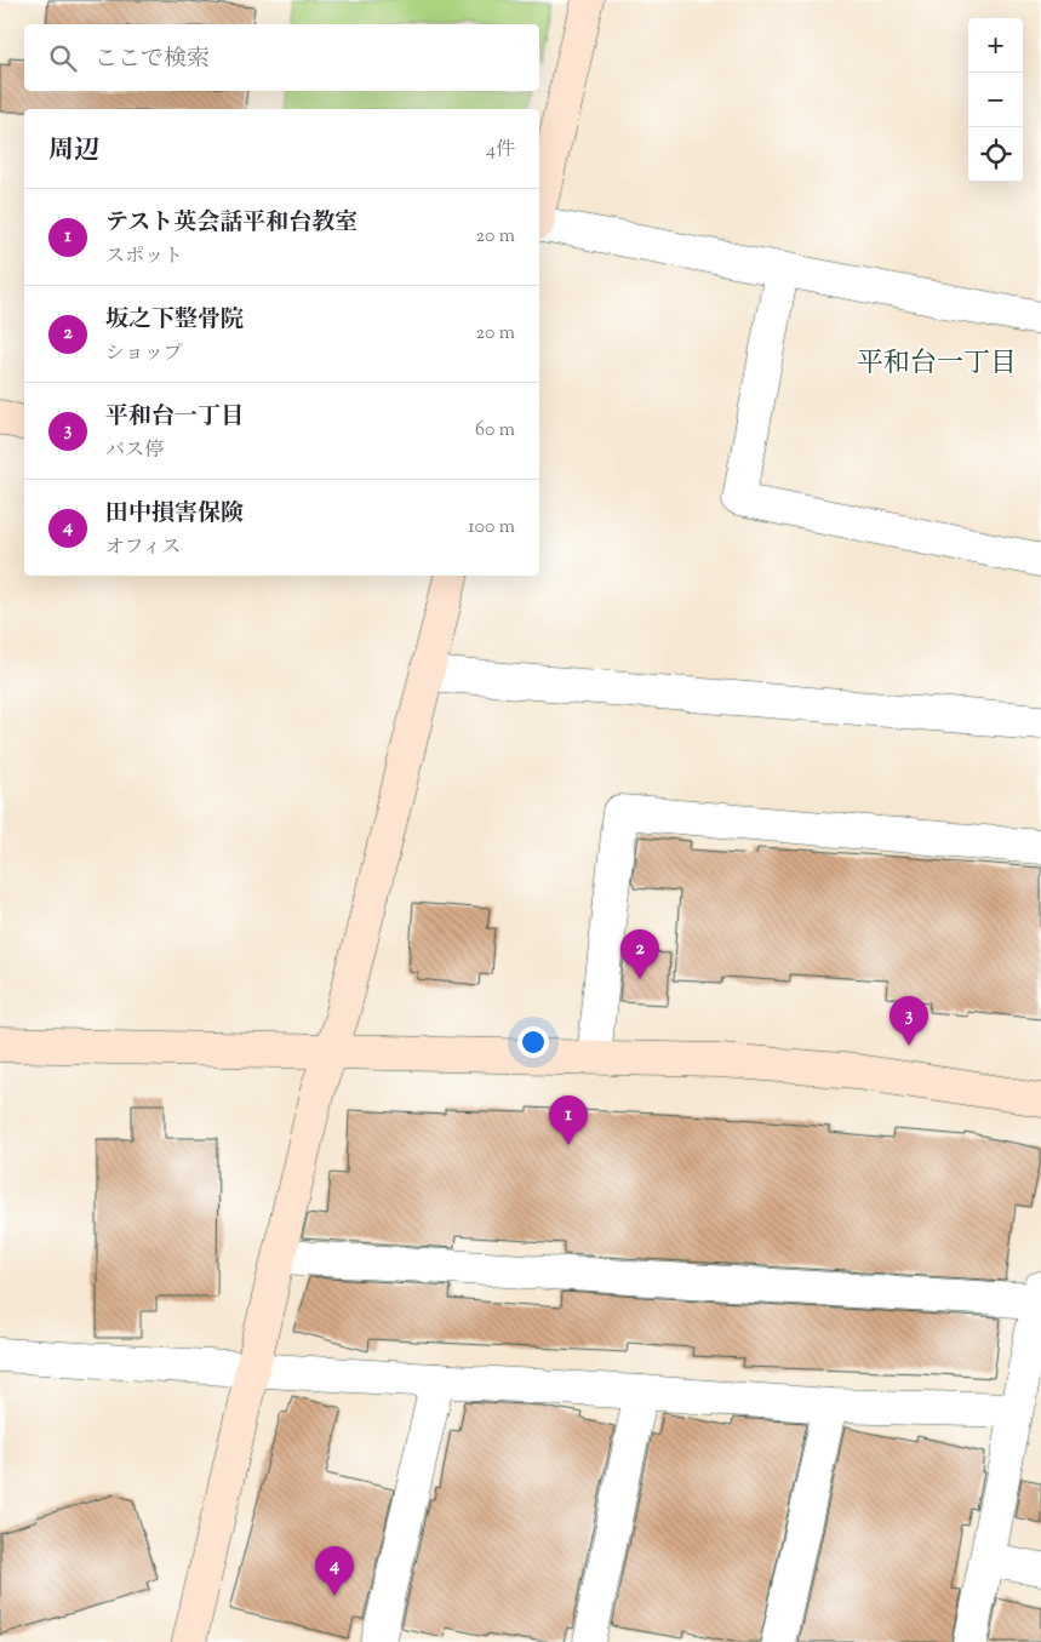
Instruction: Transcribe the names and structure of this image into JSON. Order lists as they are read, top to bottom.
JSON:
{
  "districts": ["平和台一丁目"],
  "page": {
    "map_buttons": ["+", "−"],
    "search": "ここで検索",
    "heading": ["周辺", "4件"],
    "list": [
      {
        "mark": "1",
        "name": "テスト英会話平和台教室",
        "note": "スポット",
        "value": "20 m"
      },
      {
        "mark": "2",
        "name": "坂之下整骨院",
        "note": "ショップ",
        "value": "20 m"
      },
      {
        "mark": "3",
        "name": "平和台一丁目",
        "note": "バス停",
        "value": "60 m"
      },
      {
        "mark": "4",
        "name": "田中損害保険",
        "note": "オフィス",
        "value": "100 m"
      }
    ],
    "pins": [
      "2",
      "3",
      "1",
      "4"
    ]
  }
}
